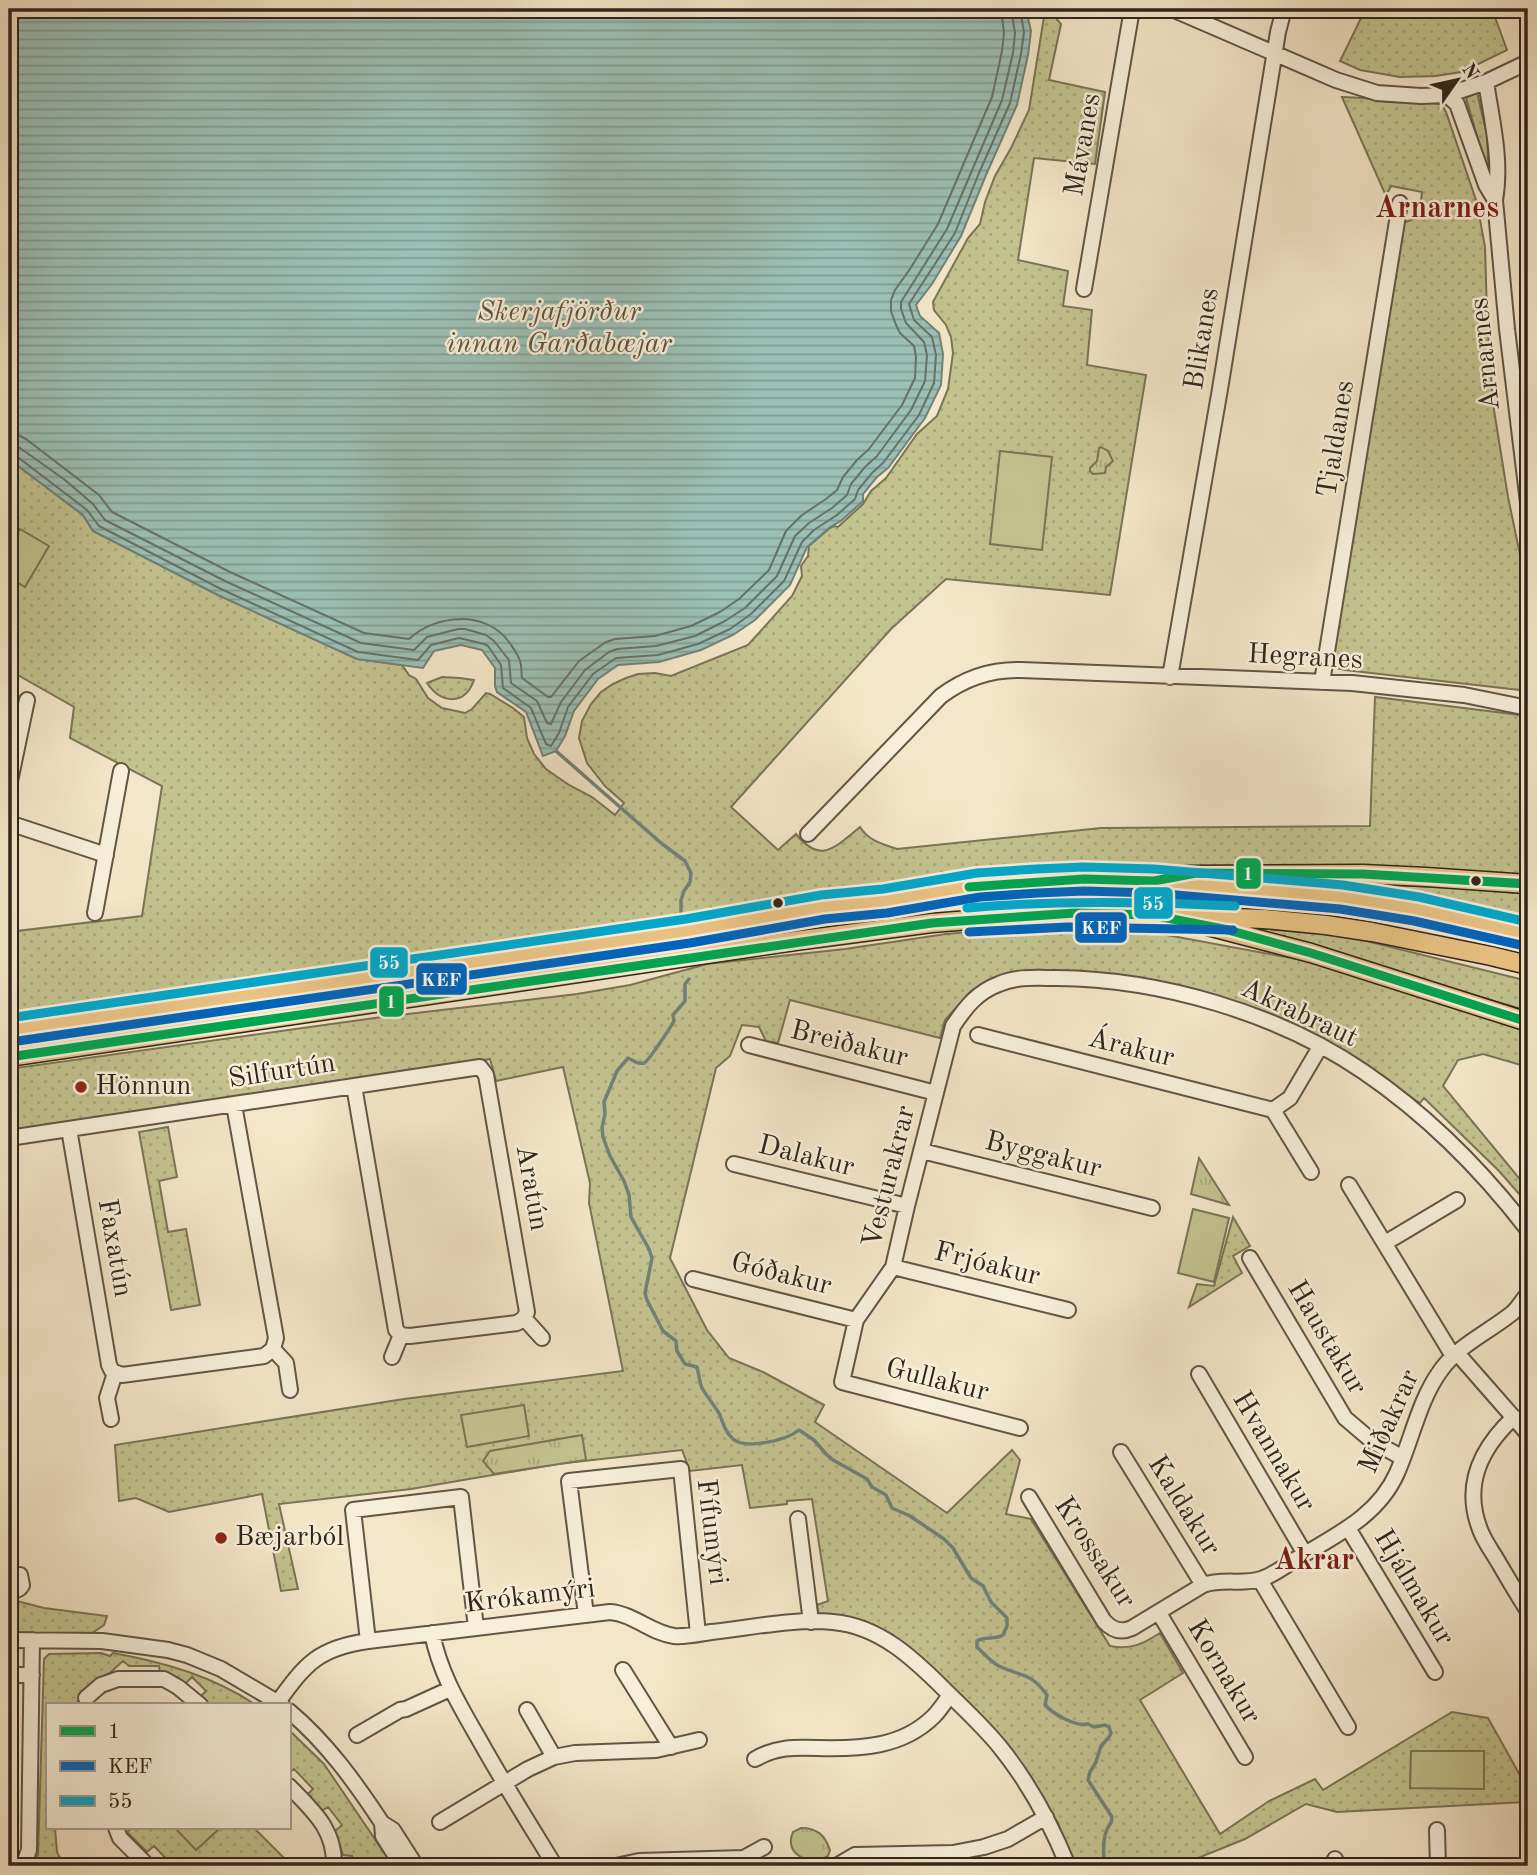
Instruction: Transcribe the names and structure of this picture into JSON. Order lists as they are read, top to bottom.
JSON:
{
  "streets": {
    "street": [
      "Mávanes",
      "Blikanes",
      "Arnarnes",
      "Tjaldanes",
      "Hegranes",
      "Akrabraut",
      "Breiðakur",
      "Árakur",
      "Silfurtún",
      "Byggakur",
      "Dalakur",
      "Vesturakrar",
      "Aratún",
      "Faxatún",
      "Frjóakur",
      "Góðakur",
      "Haustakur",
      "Gullakur",
      "Miðakrar",
      "Hvannakur",
      "Kaldakur",
      "Fífumýri",
      "Krossakur",
      "Hjálmakur",
      "Krókamýri",
      "Kornakur"
    ]
  },
  "crossings": [
    ["Blikanes", "Hegranes"],
    ["Tjaldanes", "Hegranes"],
    ["Akrabraut", "Vesturakrar"],
    ["Breiðakur", "Vesturakrar"],
    ["Silfurtún", "Aratún"],
    ["Silfurtún", "Faxatún"],
    ["Byggakur", "Vesturakrar"],
    ["Dalakur", "Vesturakrar"],
    ["Vesturakrar", "Frjóakur"],
    ["Vesturakrar", "Góðakur"],
    ["Vesturakrar", "Gullakur"],
    ["Haustakur", "Miðakrar"],
    ["Miðakrar", "Hvannakur"],
    ["Miðakrar", "Kaldakur"],
    ["Miðakrar", "Krossakur"],
    ["Miðakrar", "Hjálmakur"],
    ["Miðakrar", "Kornakur"],
    ["Fífumýri", "Krókamýri"],
    ["Krossakur", "Kornakur"]
  ],
  "districts": ["Arnarnes", "Akrar"],
  "parks": ["Skerjafjörður innan Garðabæjar"],
  "places": ["Hönnun", "Bæjarból"],
  "lines": ["transit line 55", "transit line 1", "transit line KEF"],
  "legend": ["1", "KEF", "55"],
  "north": "top right"
}
